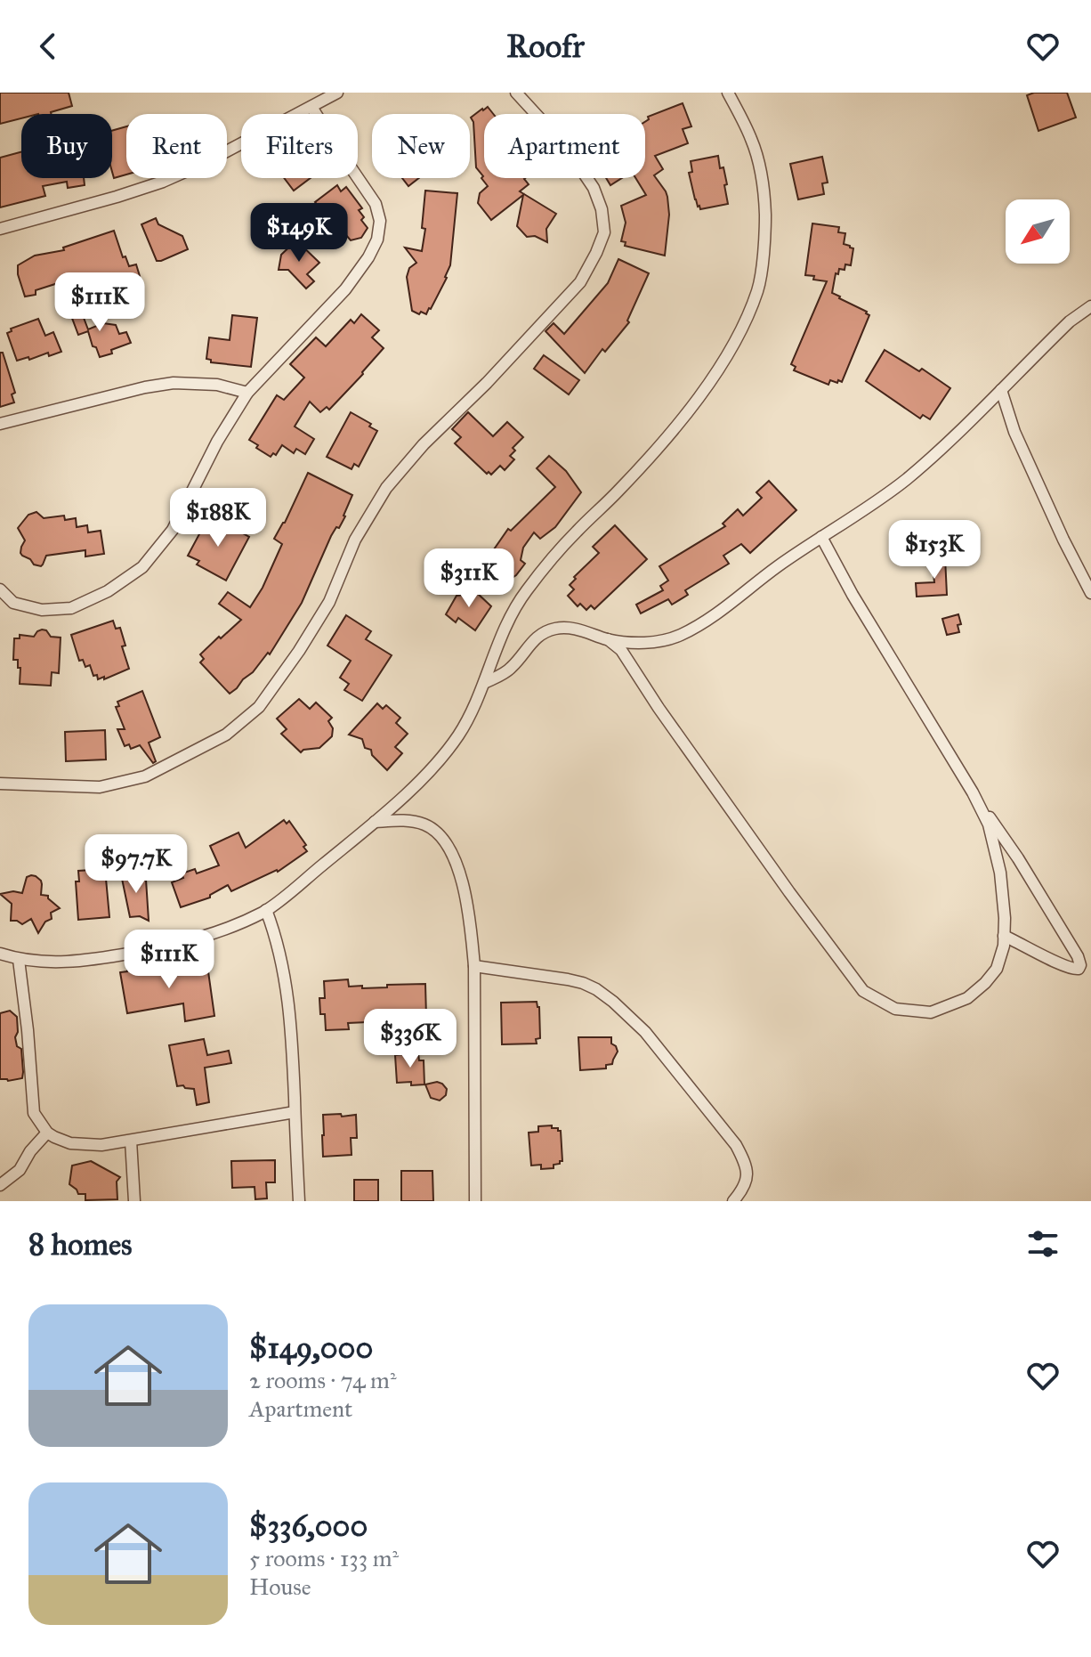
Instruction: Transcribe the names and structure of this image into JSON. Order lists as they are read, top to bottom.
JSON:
{
  "north": "bottom left",
  "page": {
    "header": "Roofr",
    "chip": [
      "Buy",
      "Rent",
      "Filters",
      "New",
      "Apartment"
    ],
    "price": [
      "$149K",
      "$111K",
      "$188K",
      "$153K",
      "$311K",
      "$97.7K",
      "$111K",
      "$336K"
    ],
    "heading": "8 homes",
    "list": [
      {
        "name": "$149,000",
        "note": "2 rooms · 74 m² · Apartment"
      },
      {
        "name": "$336,000",
        "note": "5 rooms · 133 m² · House"
      }
    ]
  }
}
